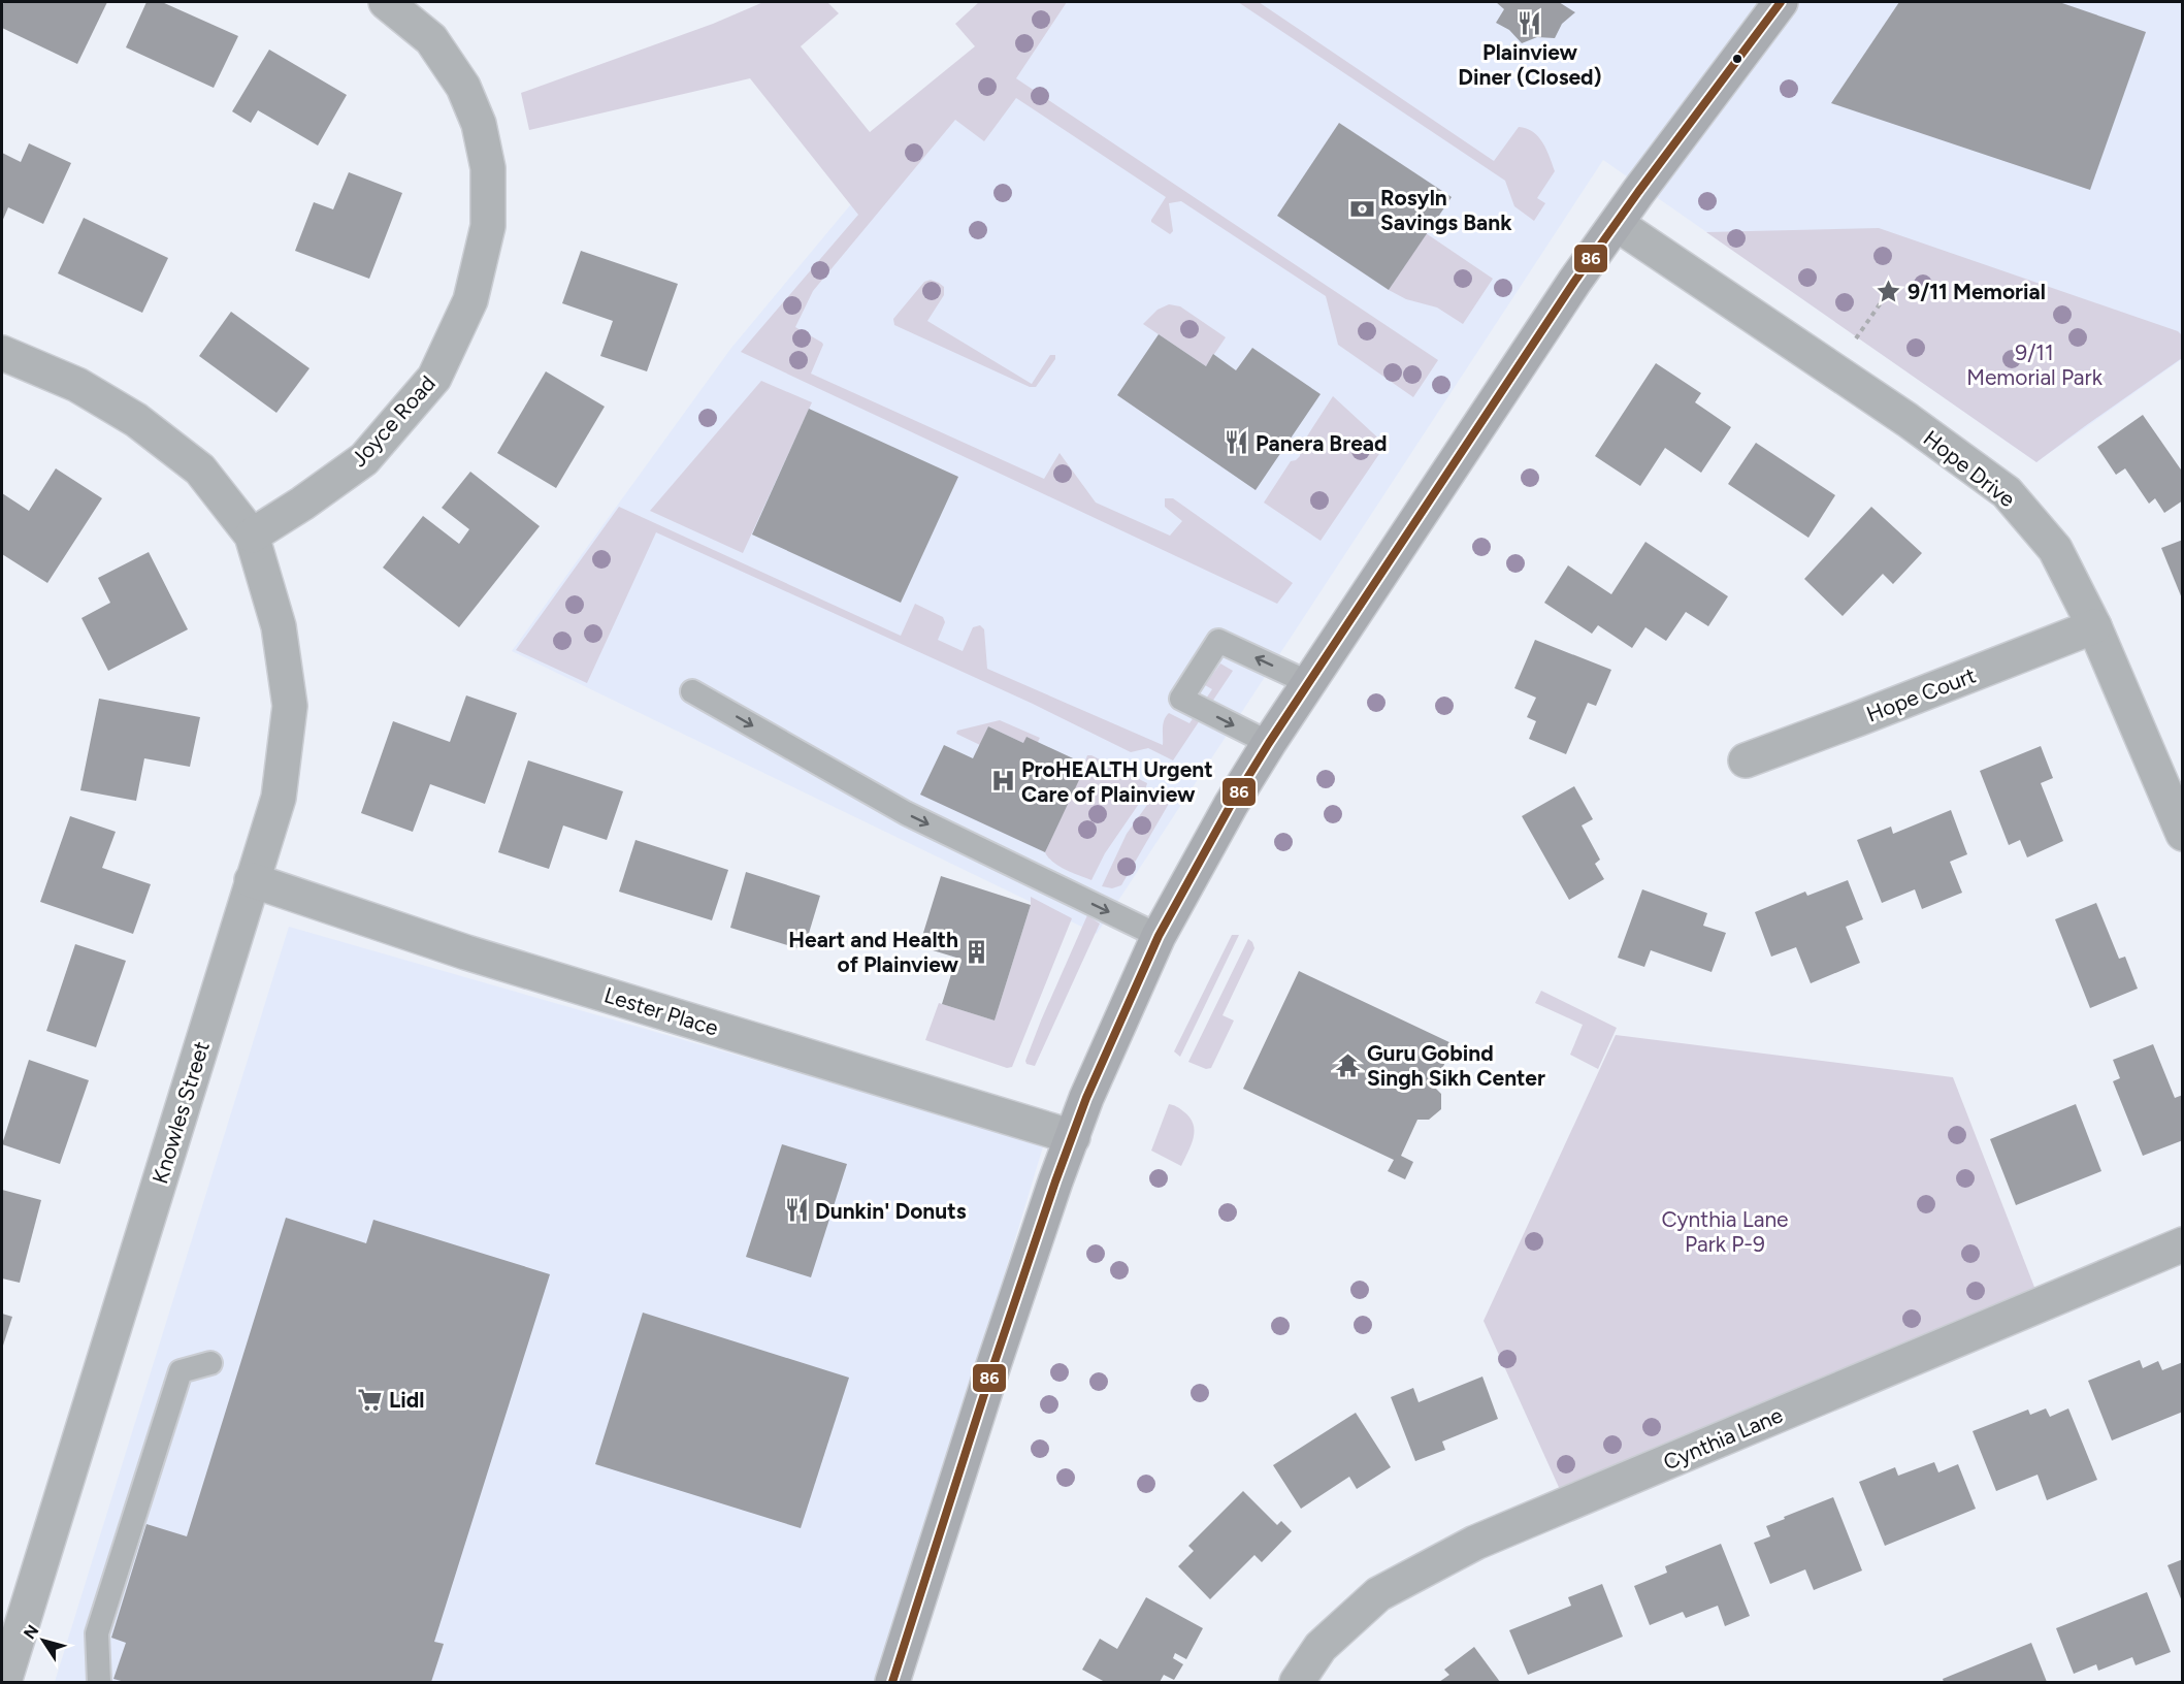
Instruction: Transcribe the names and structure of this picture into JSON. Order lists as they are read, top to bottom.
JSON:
{
  "streets": {
    "street": [
      "Joyce Road",
      "Hope Drive",
      "Hope Court",
      "Lester Place",
      "Knowles Street",
      "Cynthia Lane"
    ]
  },
  "crossings": [
    ["Joyce Road", "Knowles Street"],
    ["Hope Drive", "Hope Court"],
    ["Lester Place", "Knowles Street"]
  ],
  "parks": ["9/11 Memorial Park", "Cynthia Lane Park P-9"],
  "places": {
    "restaurant": ["Plainview Diner (Closed)", "Panera Bread", "Dunkin' Donuts"],
    "bank": ["Rosyln Savings Bank"],
    "place": ["9/11 Memorial"],
    "hospital": ["ProHEALTH Urgent Care of Plainview"],
    "building": ["Heart and Health of Plainview"],
    "temple": ["Guru Gobind Singh Sikh Center"],
    "supermarket": ["Lidl"]
  },
  "lines": ["transit line 86"],
  "north": "top left"
}
